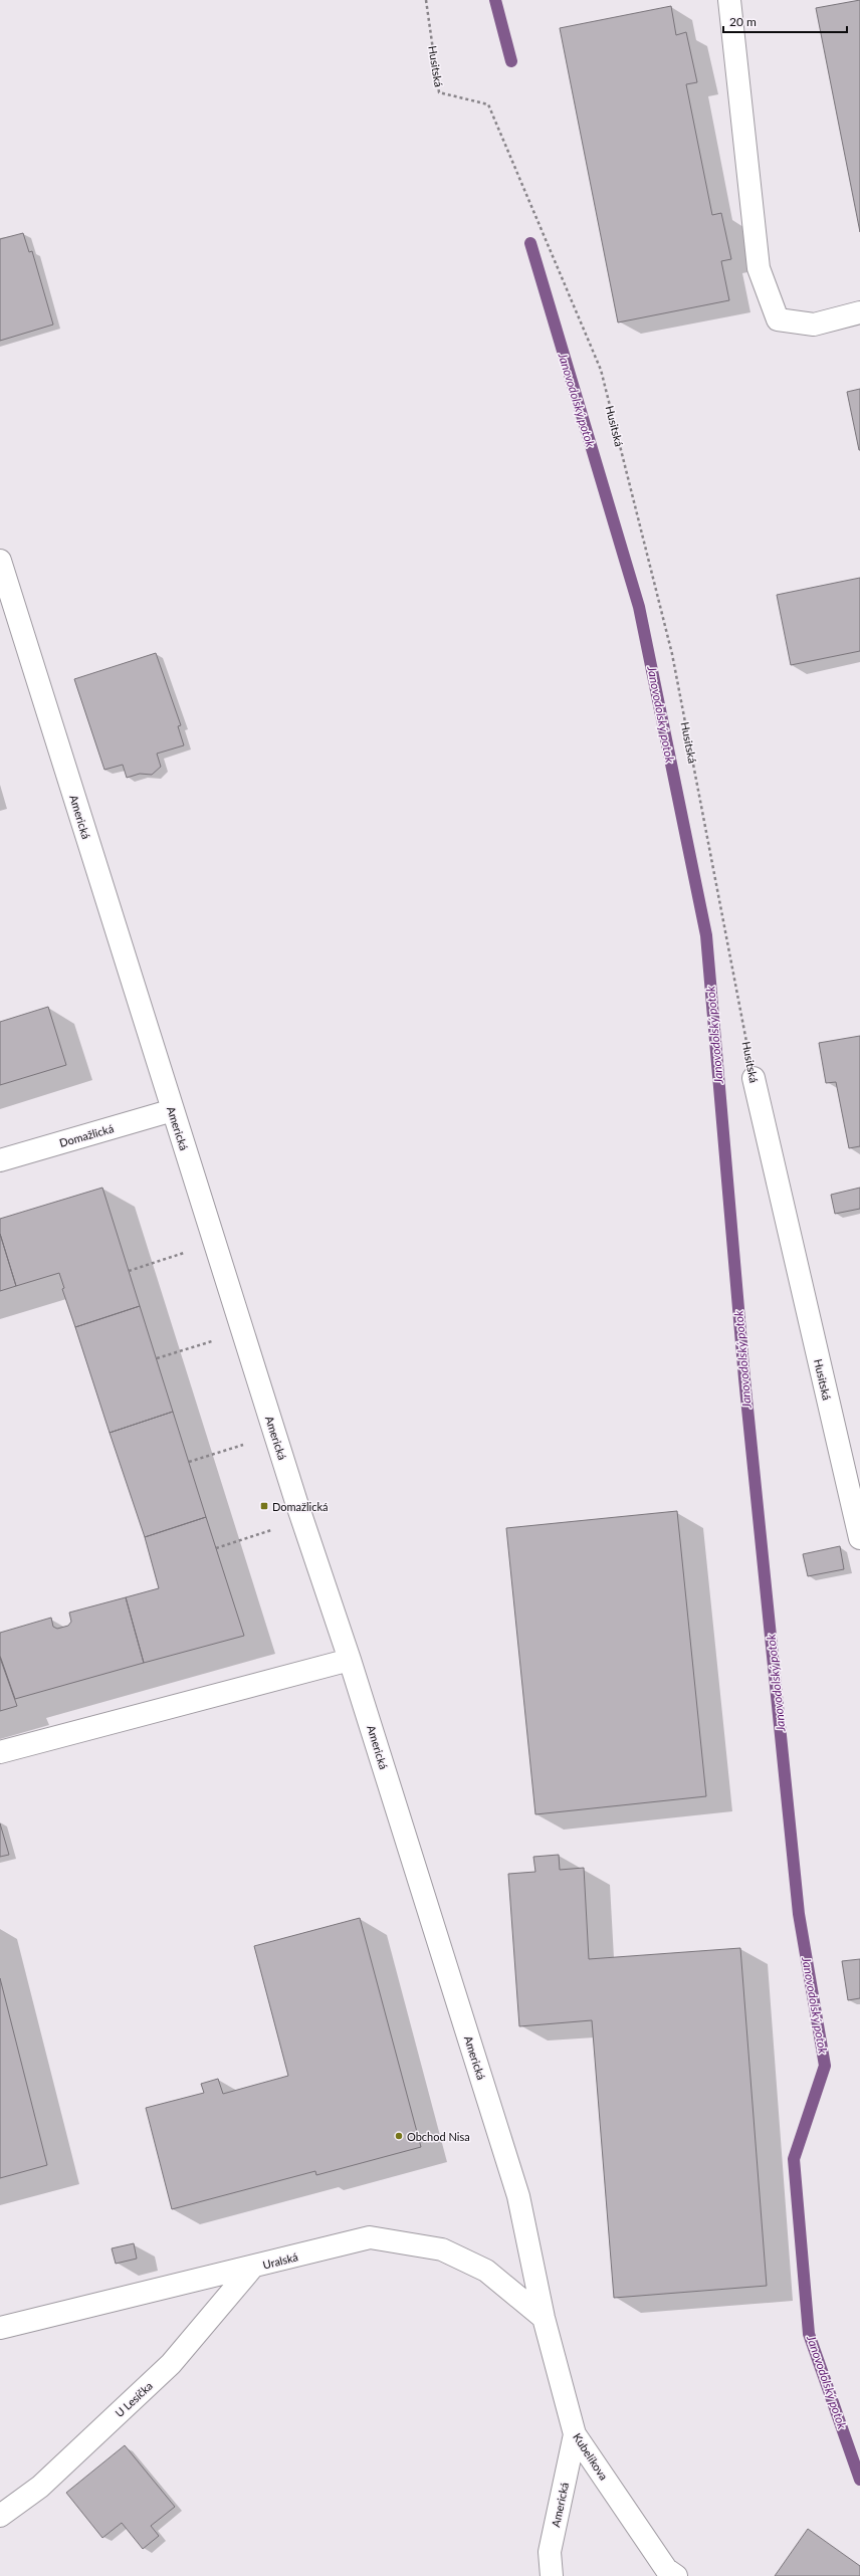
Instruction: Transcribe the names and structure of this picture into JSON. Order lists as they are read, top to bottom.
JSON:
{
  "streets": {
    "street": [
      "Husitská",
      "Americká",
      "Domažlická",
      "Uralská",
      "U Lesíčka",
      "Kubelíkova"
    ]
  },
  "crossings": [
    ["Americká", "Domažlická"],
    ["Americká", "Uralská"],
    ["Americká", "Kubelíkova"],
    ["Uralská", "U Lesíčka"],
    ["Uralská", "Kubelíkova"]
  ],
  "water": ["Janovodolský potok"],
  "places": {
    "transit": ["Domažlická"],
    "other": ["Obchod Nisa"]
  },
  "scale_bar": "20 m"
}
